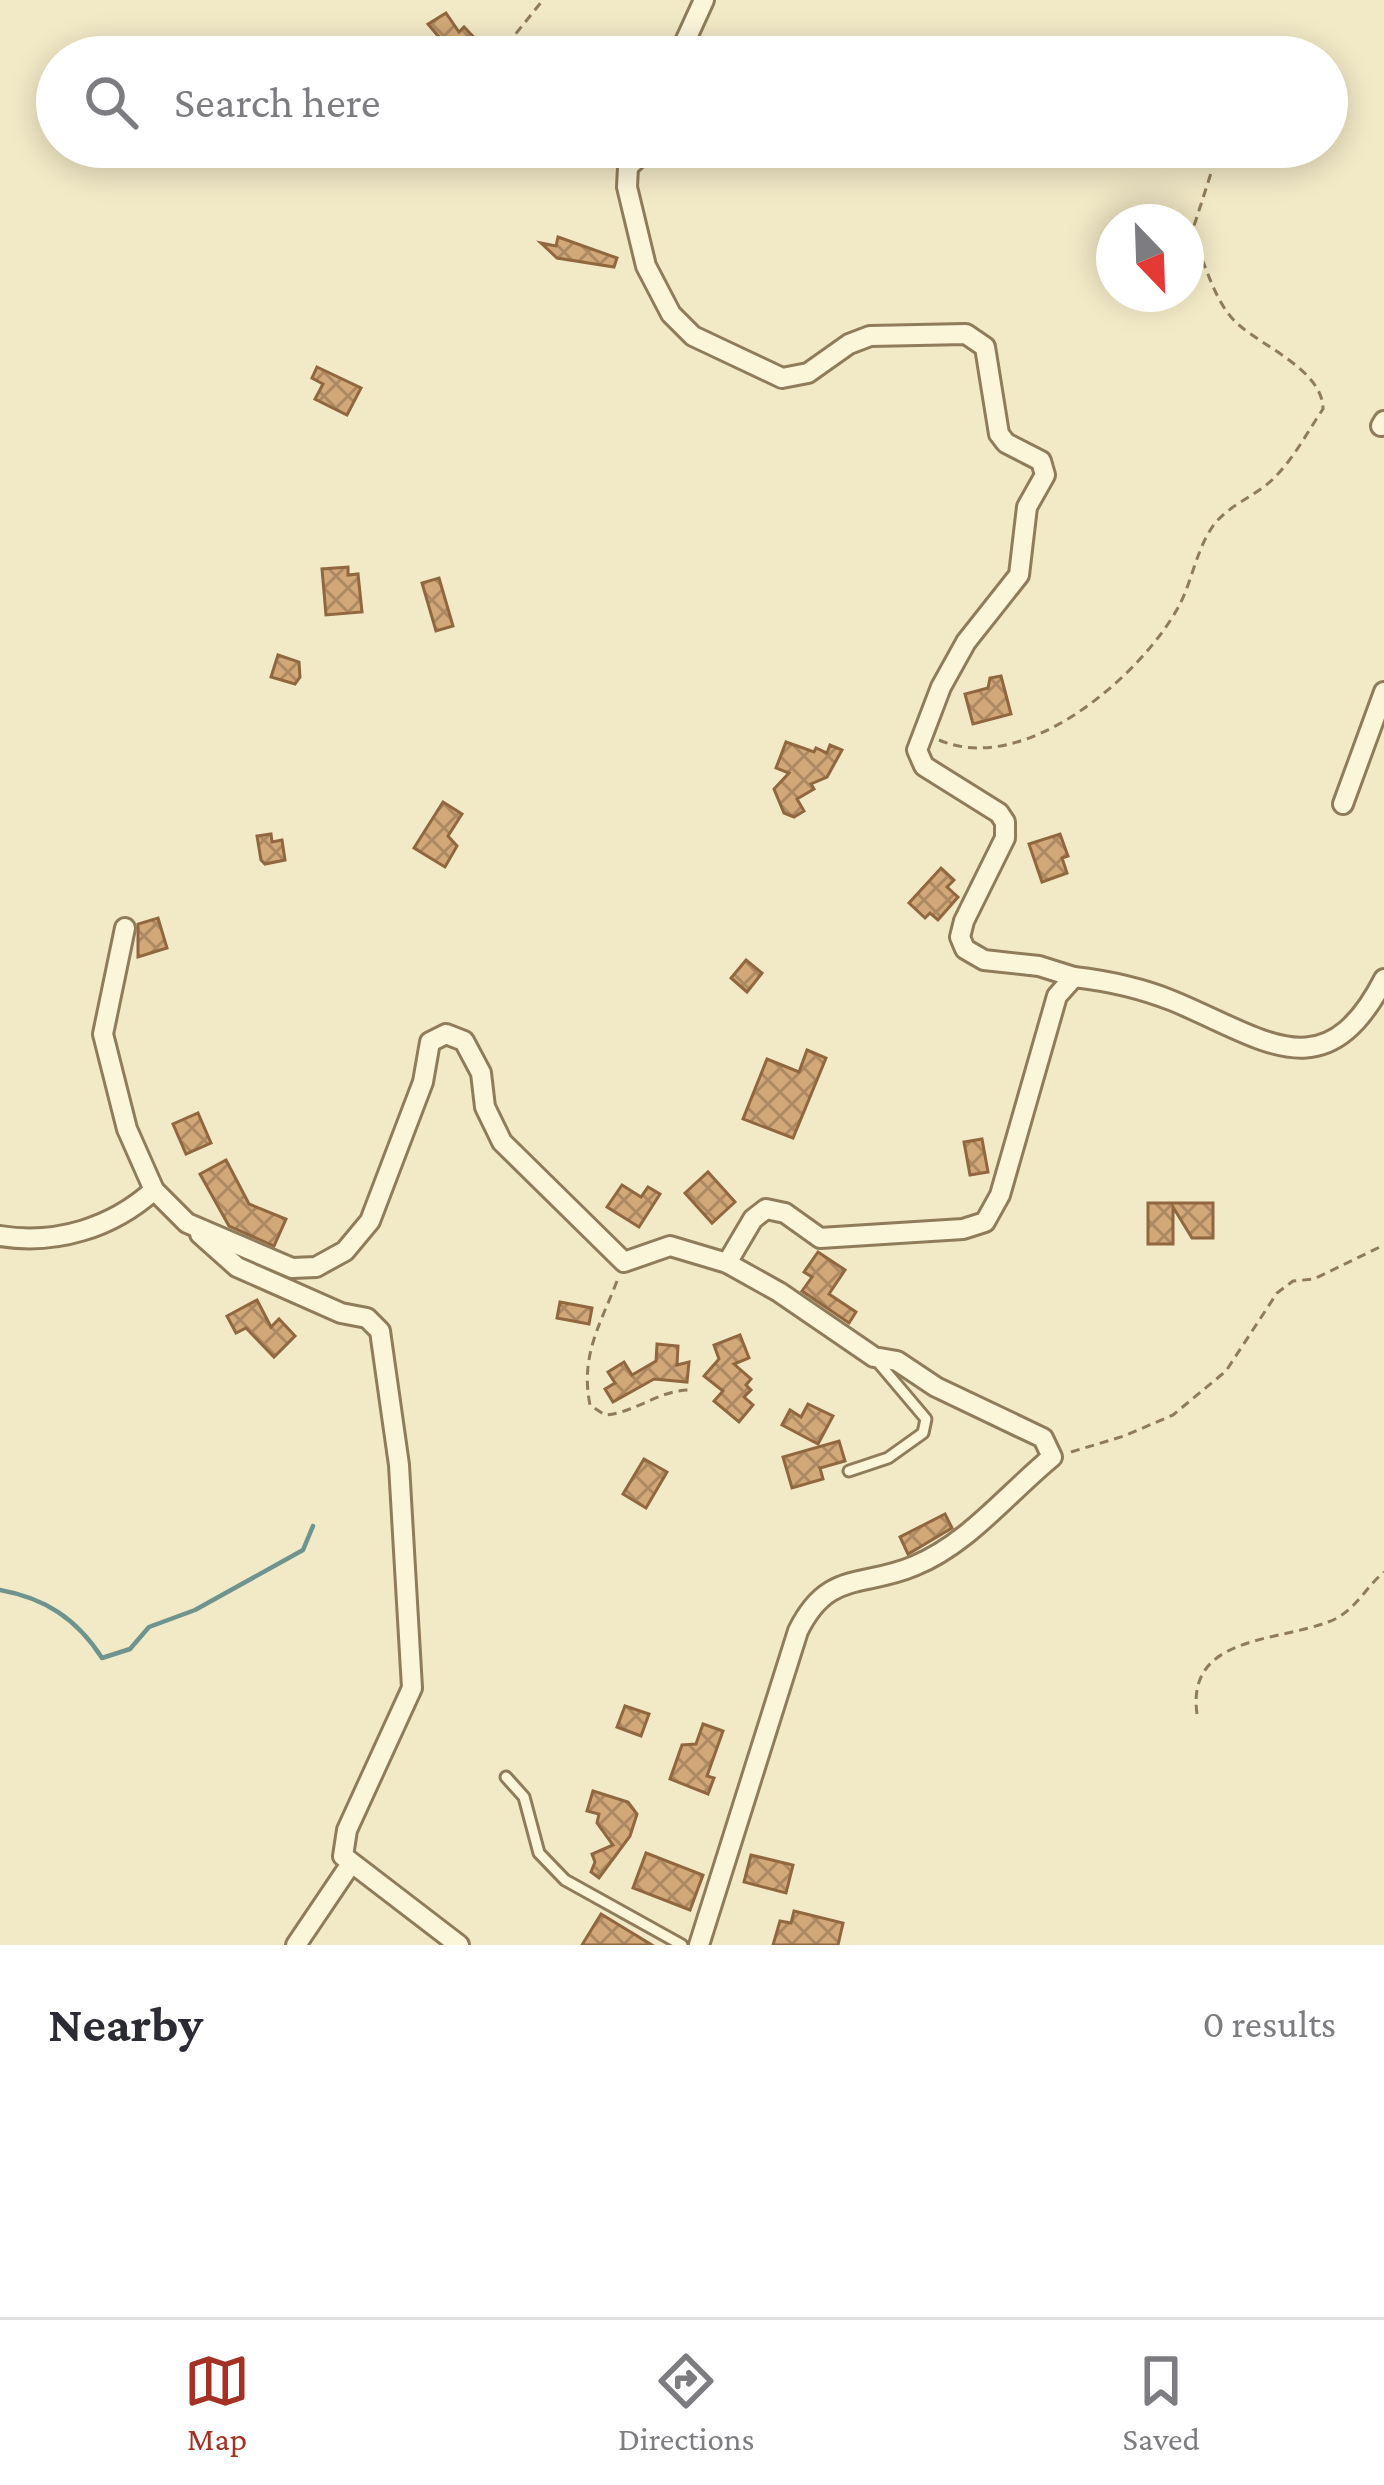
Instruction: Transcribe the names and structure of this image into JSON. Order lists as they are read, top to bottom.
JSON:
{
  "north": "bottom right",
  "page": {
    "search": "Search here",
    "heading": ["Nearby", "0 results"],
    "nav": ["Map", "Directions", "Saved"]
  }
}
